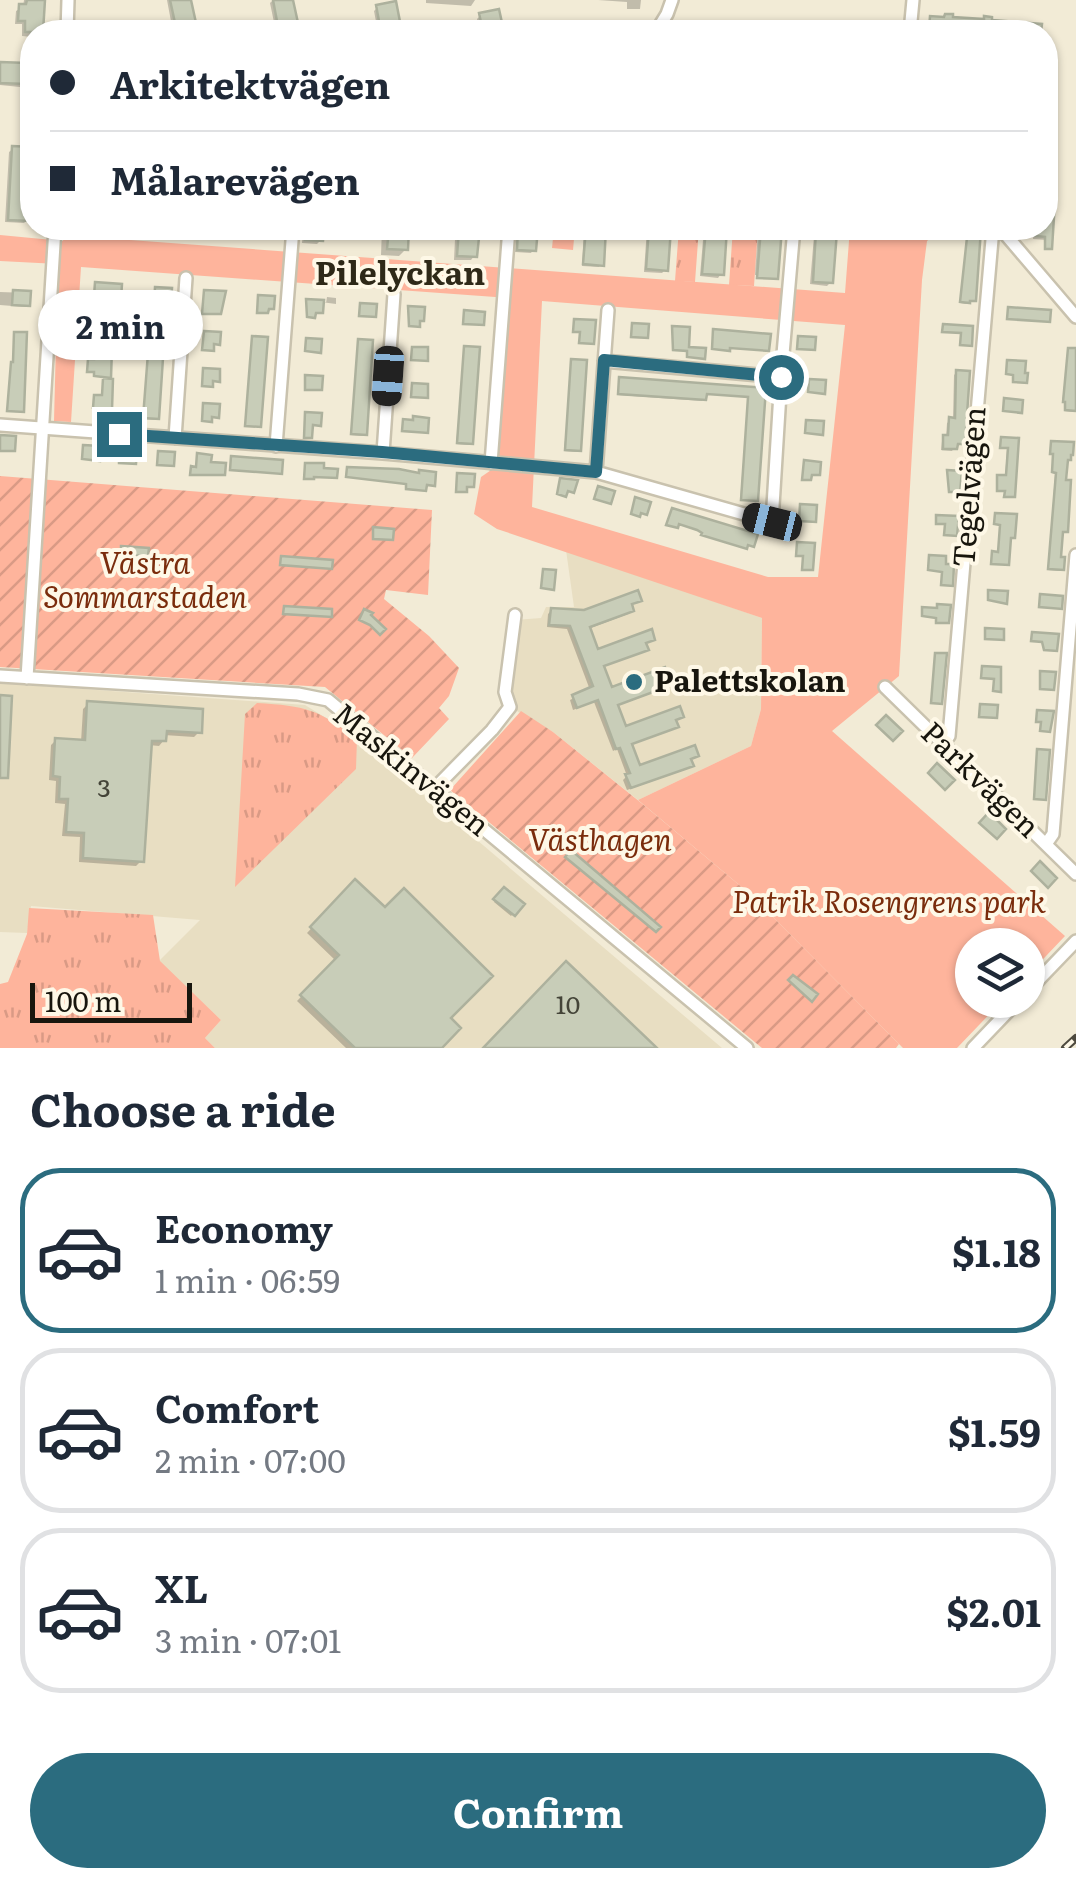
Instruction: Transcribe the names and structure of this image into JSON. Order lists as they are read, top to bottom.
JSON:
{
  "streets": {
    "street": ["Tegelvägen", "Maskinvägen", "Parkvägen"]
  },
  "crossings": [
    ["Tegelvägen", "Parkvägen"]
  ],
  "districts": ["Pilelyckan"],
  "parks": ["Västra Sommarstaden", "Västhagen", "Patrik Rosengrens park"],
  "places": ["Palettskolan"],
  "house_numbers": ["3", "10"],
  "scale_bar": "100 m",
  "page": {
    "banner": ["Arkitektvägen", "Målarevägen"],
    "bubble": "2 min",
    "scale": "100 m",
    "heading": "Choose a ride",
    "list": [
      {
        "name": "Economy",
        "note": "1 min · 06:59",
        "value": "$1.18"
      },
      {
        "name": "Comfort",
        "note": "2 min · 07:00",
        "value": "$1.59"
      },
      {
        "name": "XL",
        "note": "3 min · 07:01",
        "value": "$2.01"
      }
    ],
    "buttons": "Confirm"
  }
}
